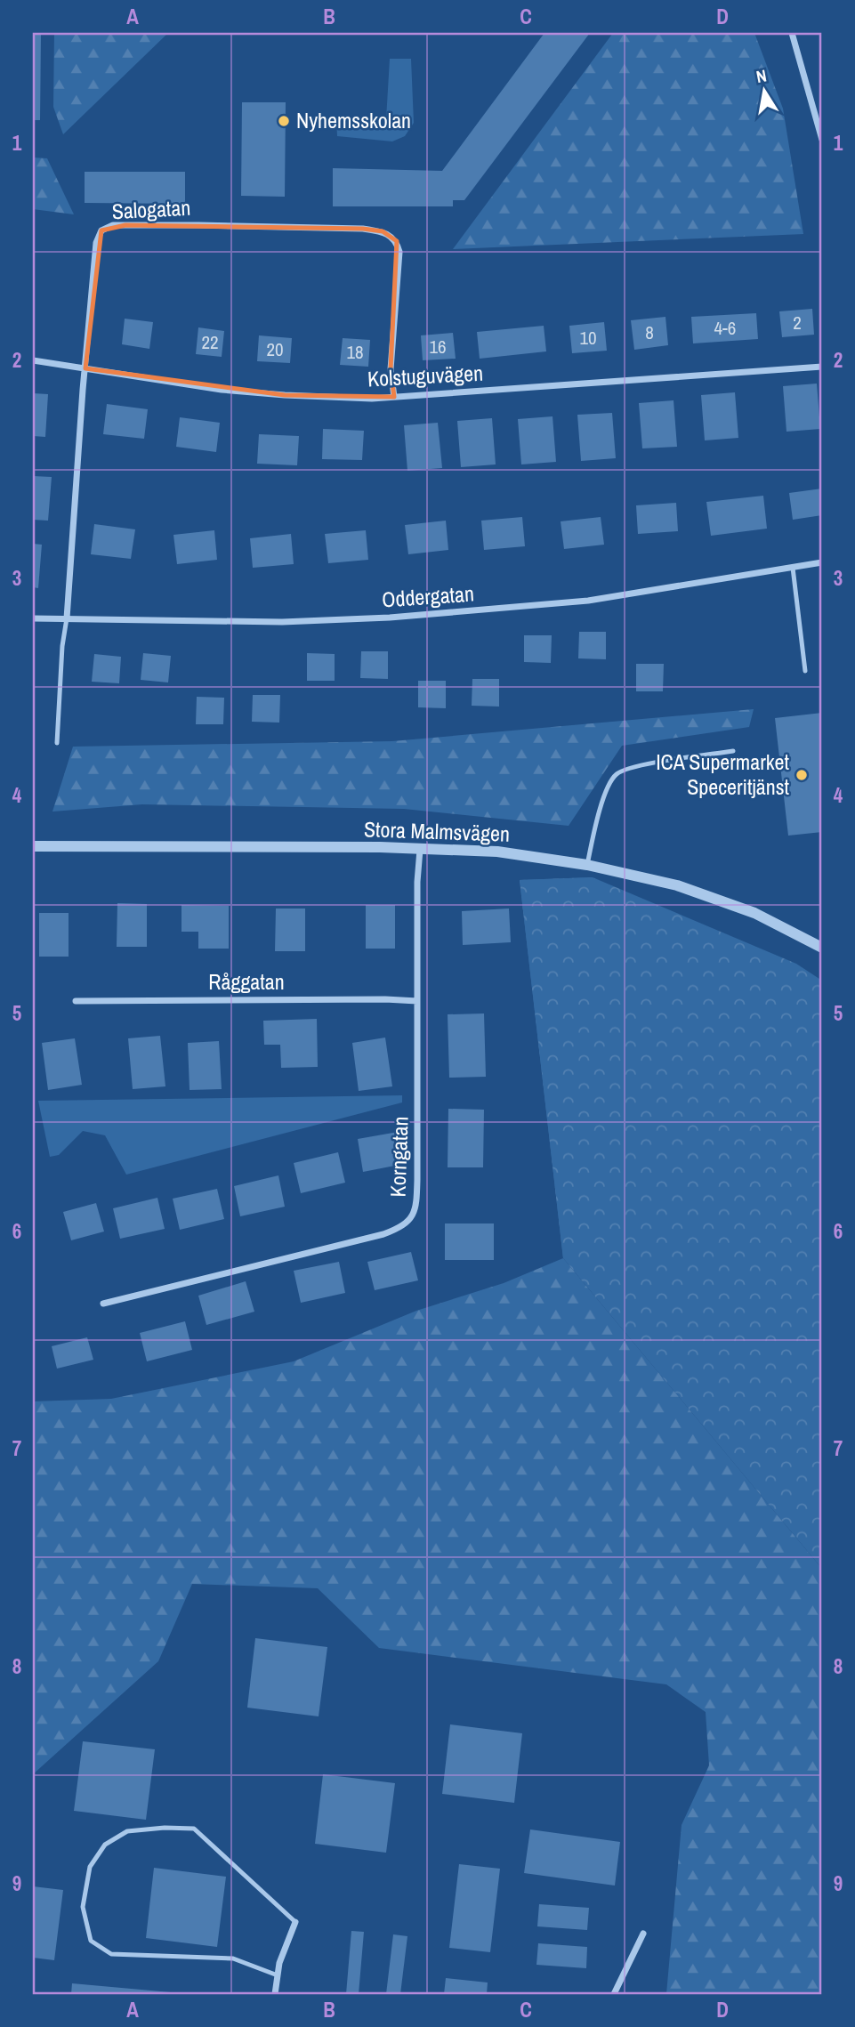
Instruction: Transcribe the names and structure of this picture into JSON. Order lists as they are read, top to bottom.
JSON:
{
  "streets": {
    "street": [
      "Salogatan",
      "Kolstuguvägen",
      "Oddergatan",
      "Stora Malmsvägen",
      "Råggatan",
      "Korngatan"
    ]
  },
  "crossings": [
    ["Salogatan", "Kolstuguvägen"],
    ["Salogatan", "Oddergatan"],
    ["Stora Malmsvägen", "Korngatan"],
    ["Råggatan", "Korngatan"]
  ],
  "places": ["Nyhemsskolan", "ICA Supermarket Speceritjänst"],
  "house_numbers": [
    "2",
    "4-6",
    "8",
    "10",
    "22",
    "16",
    "20",
    "18"
  ],
  "north": "top",
  "grid": {
    "columns": [
      "A",
      "B",
      "C",
      "D"
    ],
    "rows": [
      "1",
      "2",
      "3",
      "4",
      "5",
      "6",
      "7",
      "8",
      "9"
    ]
  }
}
